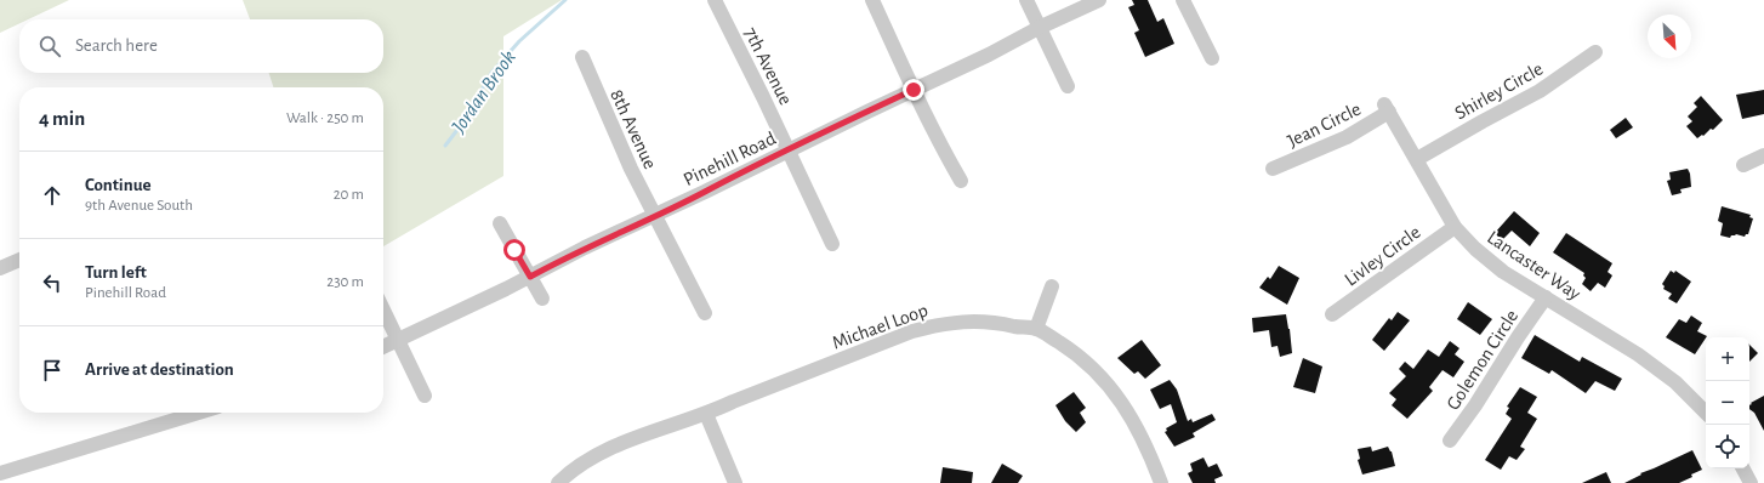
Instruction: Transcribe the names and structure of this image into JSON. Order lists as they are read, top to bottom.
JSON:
{
  "streets": {
    "street": [
      "7th Avenue",
      "Shirley Circle",
      "Jean Circle",
      "8th Avenue",
      "Pinehill Road",
      "Livley Circle",
      "Lancaster Way",
      "Michael Loop",
      "Golemon Circle"
    ]
  },
  "crossings": [
    ["7th Avenue", "Pinehill Road"],
    ["Shirley Circle", "Lancaster Way"],
    ["Jean Circle", "Lancaster Way"],
    ["8th Avenue", "Pinehill Road"],
    ["Livley Circle", "Lancaster Way"],
    ["Lancaster Way", "Golemon Circle"]
  ],
  "water": ["Jordan Brook"],
  "north": "bottom right",
  "page": {
    "search": "Search here",
    "heading": ["4 min", "Walk · 250 m"],
    "list": [
      ["Continue", "9th Avenue South", "20 m"],
      ["Turn left", "Pinehill Road", "230 m"],
      "Arrive at destination"
    ],
    "map_buttons": ["+", "−"]
  }
}
